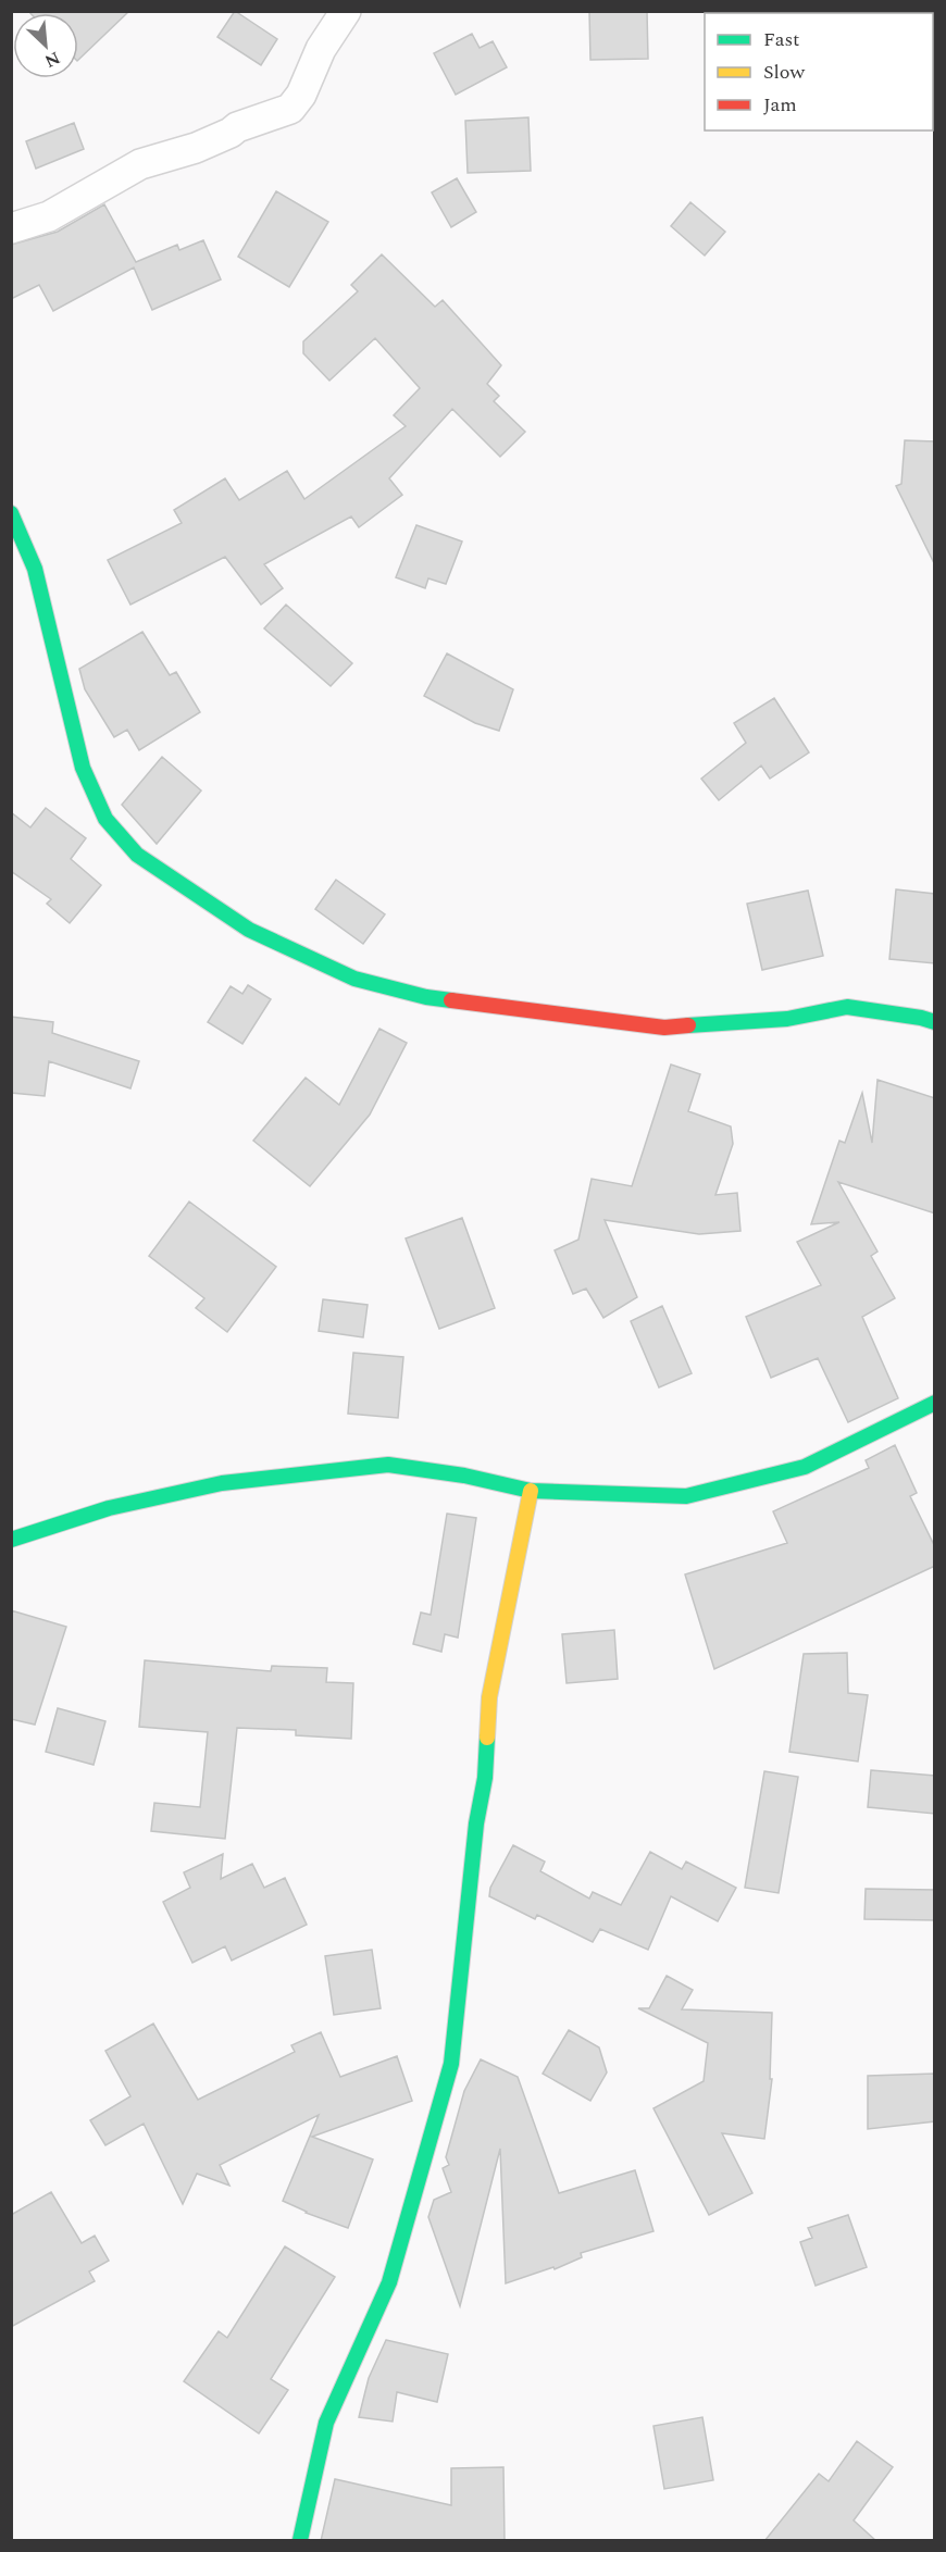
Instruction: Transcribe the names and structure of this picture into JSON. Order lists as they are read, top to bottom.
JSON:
{
  "legend": ["Fast", "Slow", "Jam"],
  "north": "bottom right"
}
